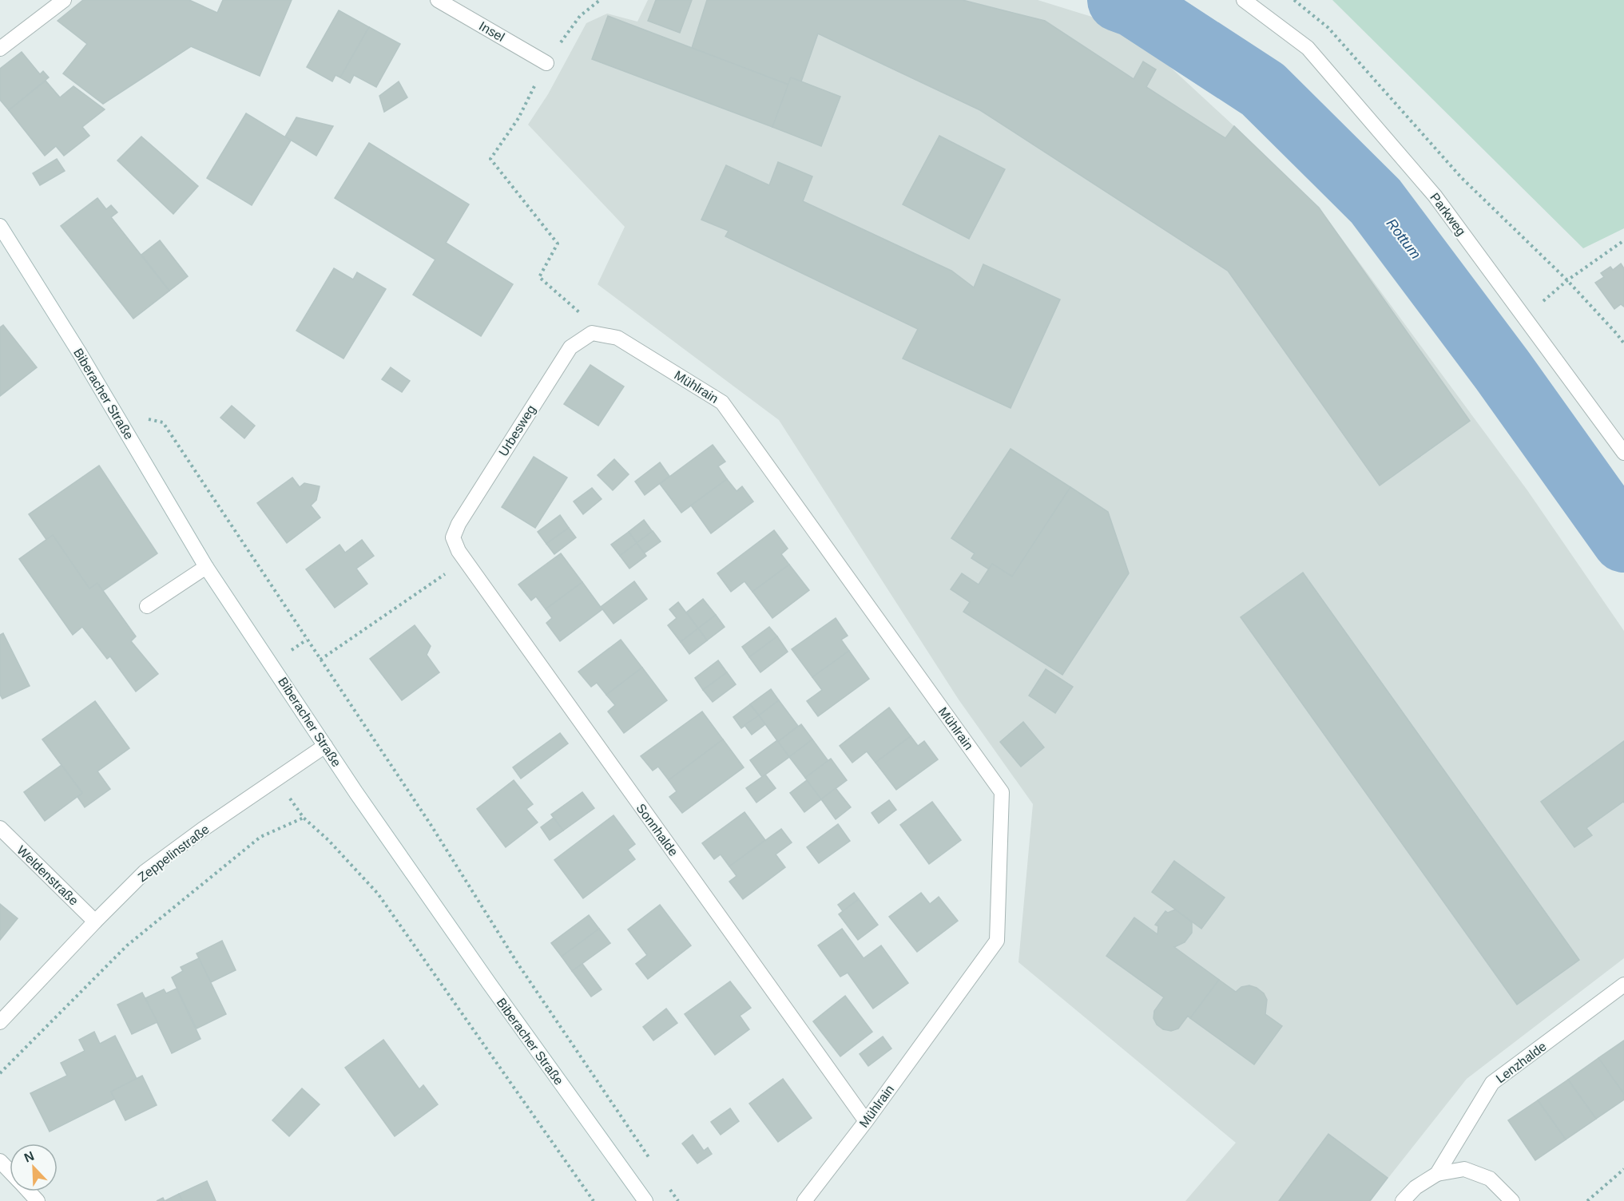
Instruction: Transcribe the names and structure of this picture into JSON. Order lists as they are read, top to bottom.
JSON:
{
  "streets": {
    "street": [
      "Insel",
      "Parkweg",
      "Mühlrain",
      "Biberacher Straße",
      "Urbesweg",
      "Sonnhalde",
      "Zeppelinstraße",
      "Weldenstraße",
      "Lenzhalde"
    ]
  },
  "crossings": [
    ["Mühlrain", "Urbesweg"],
    ["Mühlrain", "Sonnhalde"],
    ["Biberacher Straße", "Zeppelinstraße"],
    ["Urbesweg", "Sonnhalde"],
    ["Zeppelinstraße", "Weldenstraße"]
  ],
  "water": ["Rottum"],
  "north": "top left"
}
